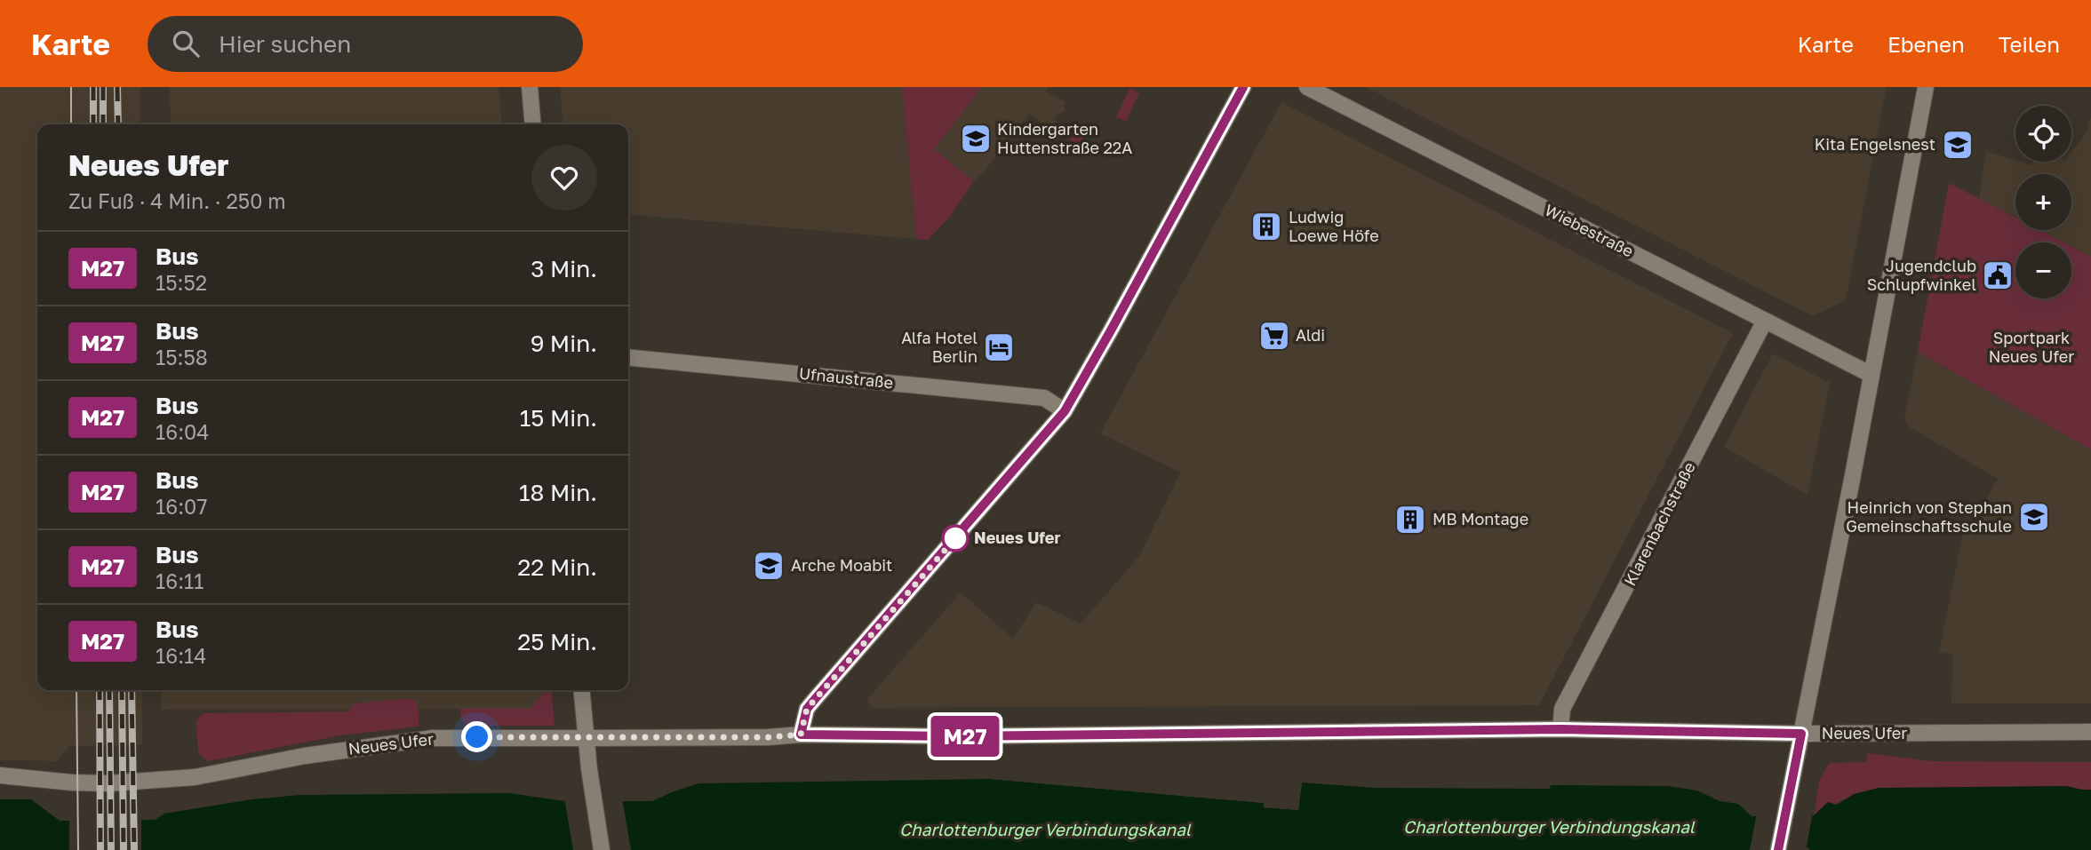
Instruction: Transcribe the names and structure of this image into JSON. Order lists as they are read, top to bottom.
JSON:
{
  "streets": {
    "street": [
      "Wiebestraße",
      "Ufnaustraße",
      "Klarenbachstraße",
      "Neues Ufer"
    ]
  },
  "crossings": [
    ["Wiebestraße", "Klarenbachstraße"],
    ["Klarenbachstraße", "Neues Ufer"]
  ],
  "water": ["Charlottenburger Verbindungskanal"],
  "parks": ["Sportpark Neues Ufer"],
  "places": {
    "school or university": [
      "Kindergarten Huttenstraße 22A",
      "Kita Engelsnest",
      "Heinrich von Stephan Gemeinschaftsschule",
      "Arche Moabit"
    ],
    "building": ["Ludwig Loewe Höfe", "MB Montage"],
    "public building": ["Jugendclub Schlupfwinkel"],
    "supermarket": ["Aldi"],
    "hotel": ["Alfa Hotel Berlin"],
    "other": ["Neues Ufer"]
  },
  "lines": ["bus line M27"],
  "page": {
    "header": "Karte",
    "search": "Hier suchen",
    "nav": ["Karte", "Ebenen", "Teilen"],
    "on_map": "M27",
    "map_buttons": ["+", "−"],
    "heading": ["Neues Ufer", "Zu Fuß · 4 Min. · 250 m"],
    "list": [
      {
        "mark": "M27",
        "name": "Bus",
        "note": "15:52",
        "value": "3 Min."
      },
      {
        "mark": "M27",
        "name": "Bus",
        "note": "15:58",
        "value": "9 Min."
      },
      {
        "mark": "M27",
        "name": "Bus",
        "note": "16:04",
        "value": "15 Min."
      },
      {
        "mark": "M27",
        "name": "Bus",
        "note": "16:07",
        "value": "18 Min."
      },
      {
        "mark": "M27",
        "name": "Bus",
        "note": "16:11",
        "value": "22 Min."
      },
      {
        "mark": "M27",
        "name": "Bus",
        "note": "16:14",
        "value": "25 Min."
      }
    ]
  }
}
